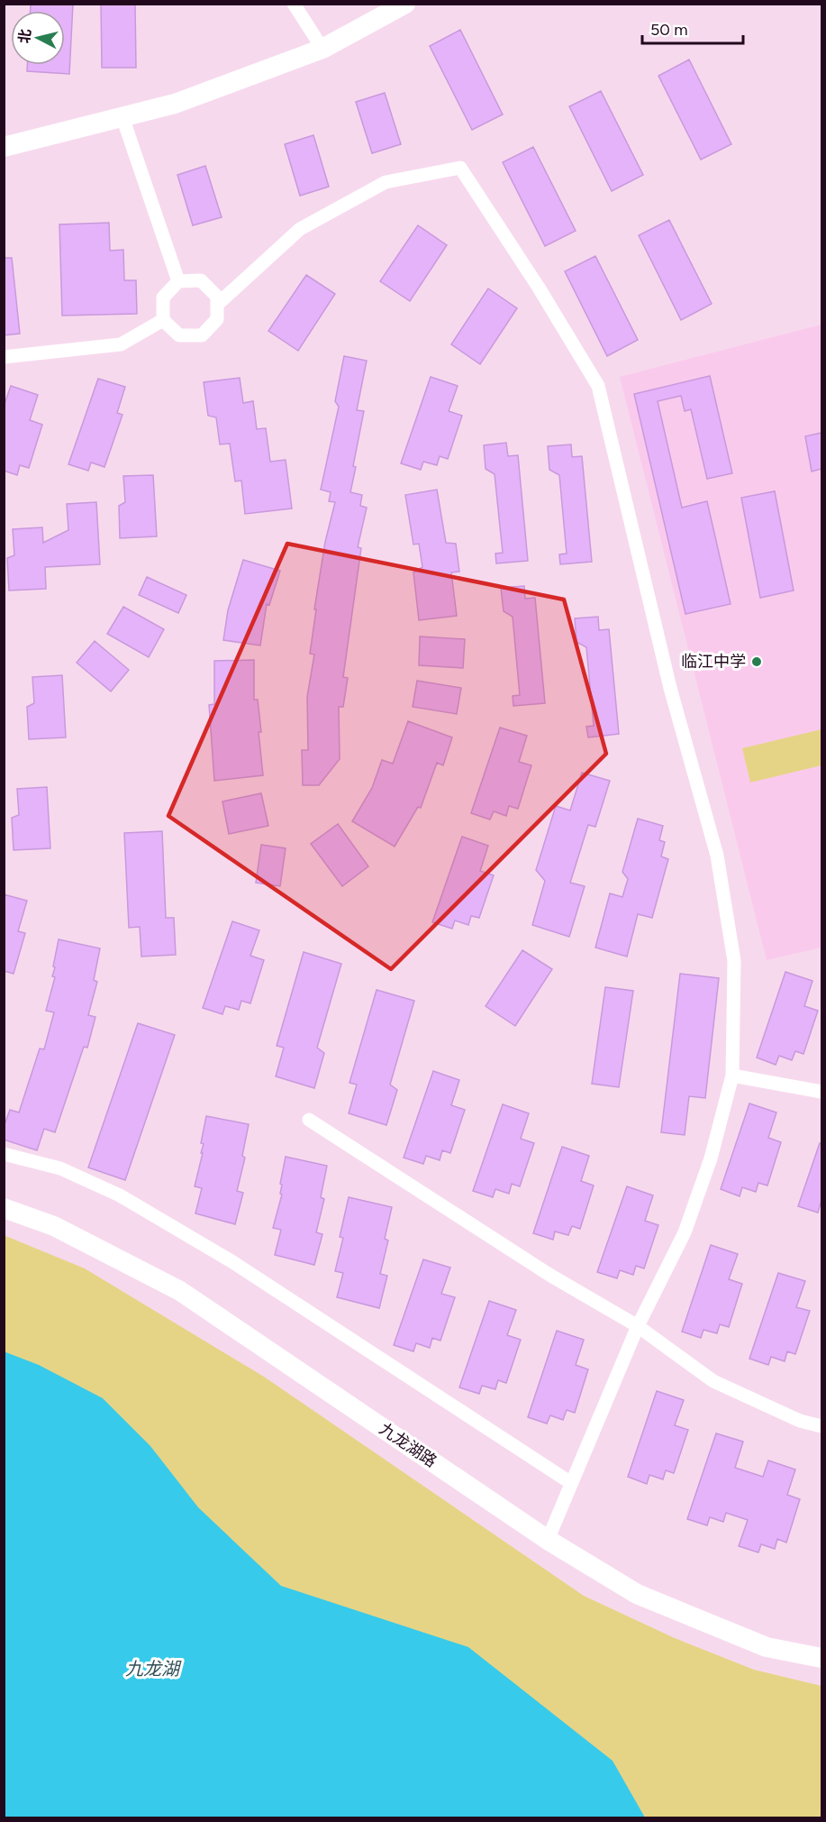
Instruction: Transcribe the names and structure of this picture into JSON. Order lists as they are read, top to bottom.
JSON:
{
  "streets": {
    "street": ["九龙湖路"]
  },
  "water": ["九龙湖"],
  "places": ["临江中学"],
  "scale_bar": "50 m",
  "north": "left"
}
